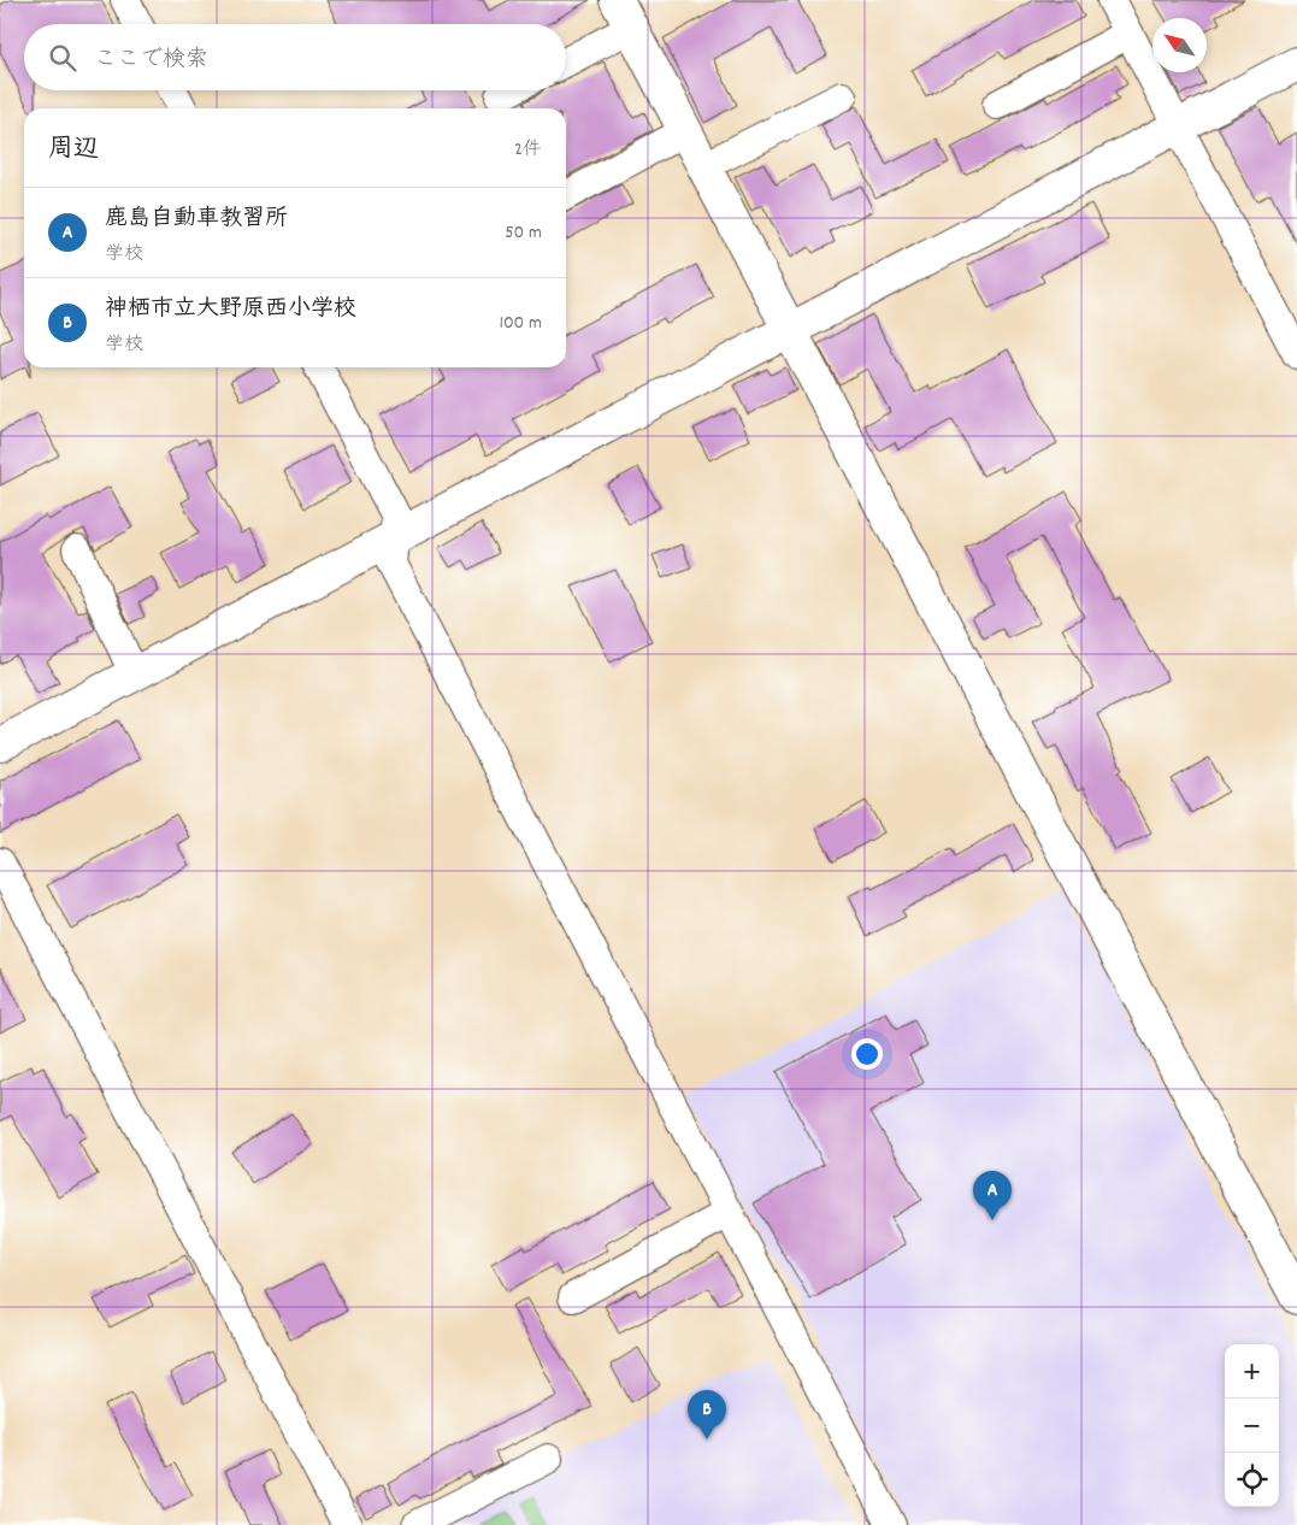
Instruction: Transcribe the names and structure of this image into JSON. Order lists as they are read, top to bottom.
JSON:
{
  "north": "top left",
  "page": {
    "search": "ここで検索",
    "heading": ["周辺", "2件"],
    "list": [
      {
        "mark": "A",
        "name": "鹿島自動車教習所",
        "note": "学校",
        "value": "50 m"
      },
      {
        "mark": "B",
        "name": "神栖市立大野原西小学校",
        "note": "学校",
        "value": "100 m"
      }
    ],
    "pins": ["A", "B"],
    "map_buttons": ["+", "−"]
  }
}
